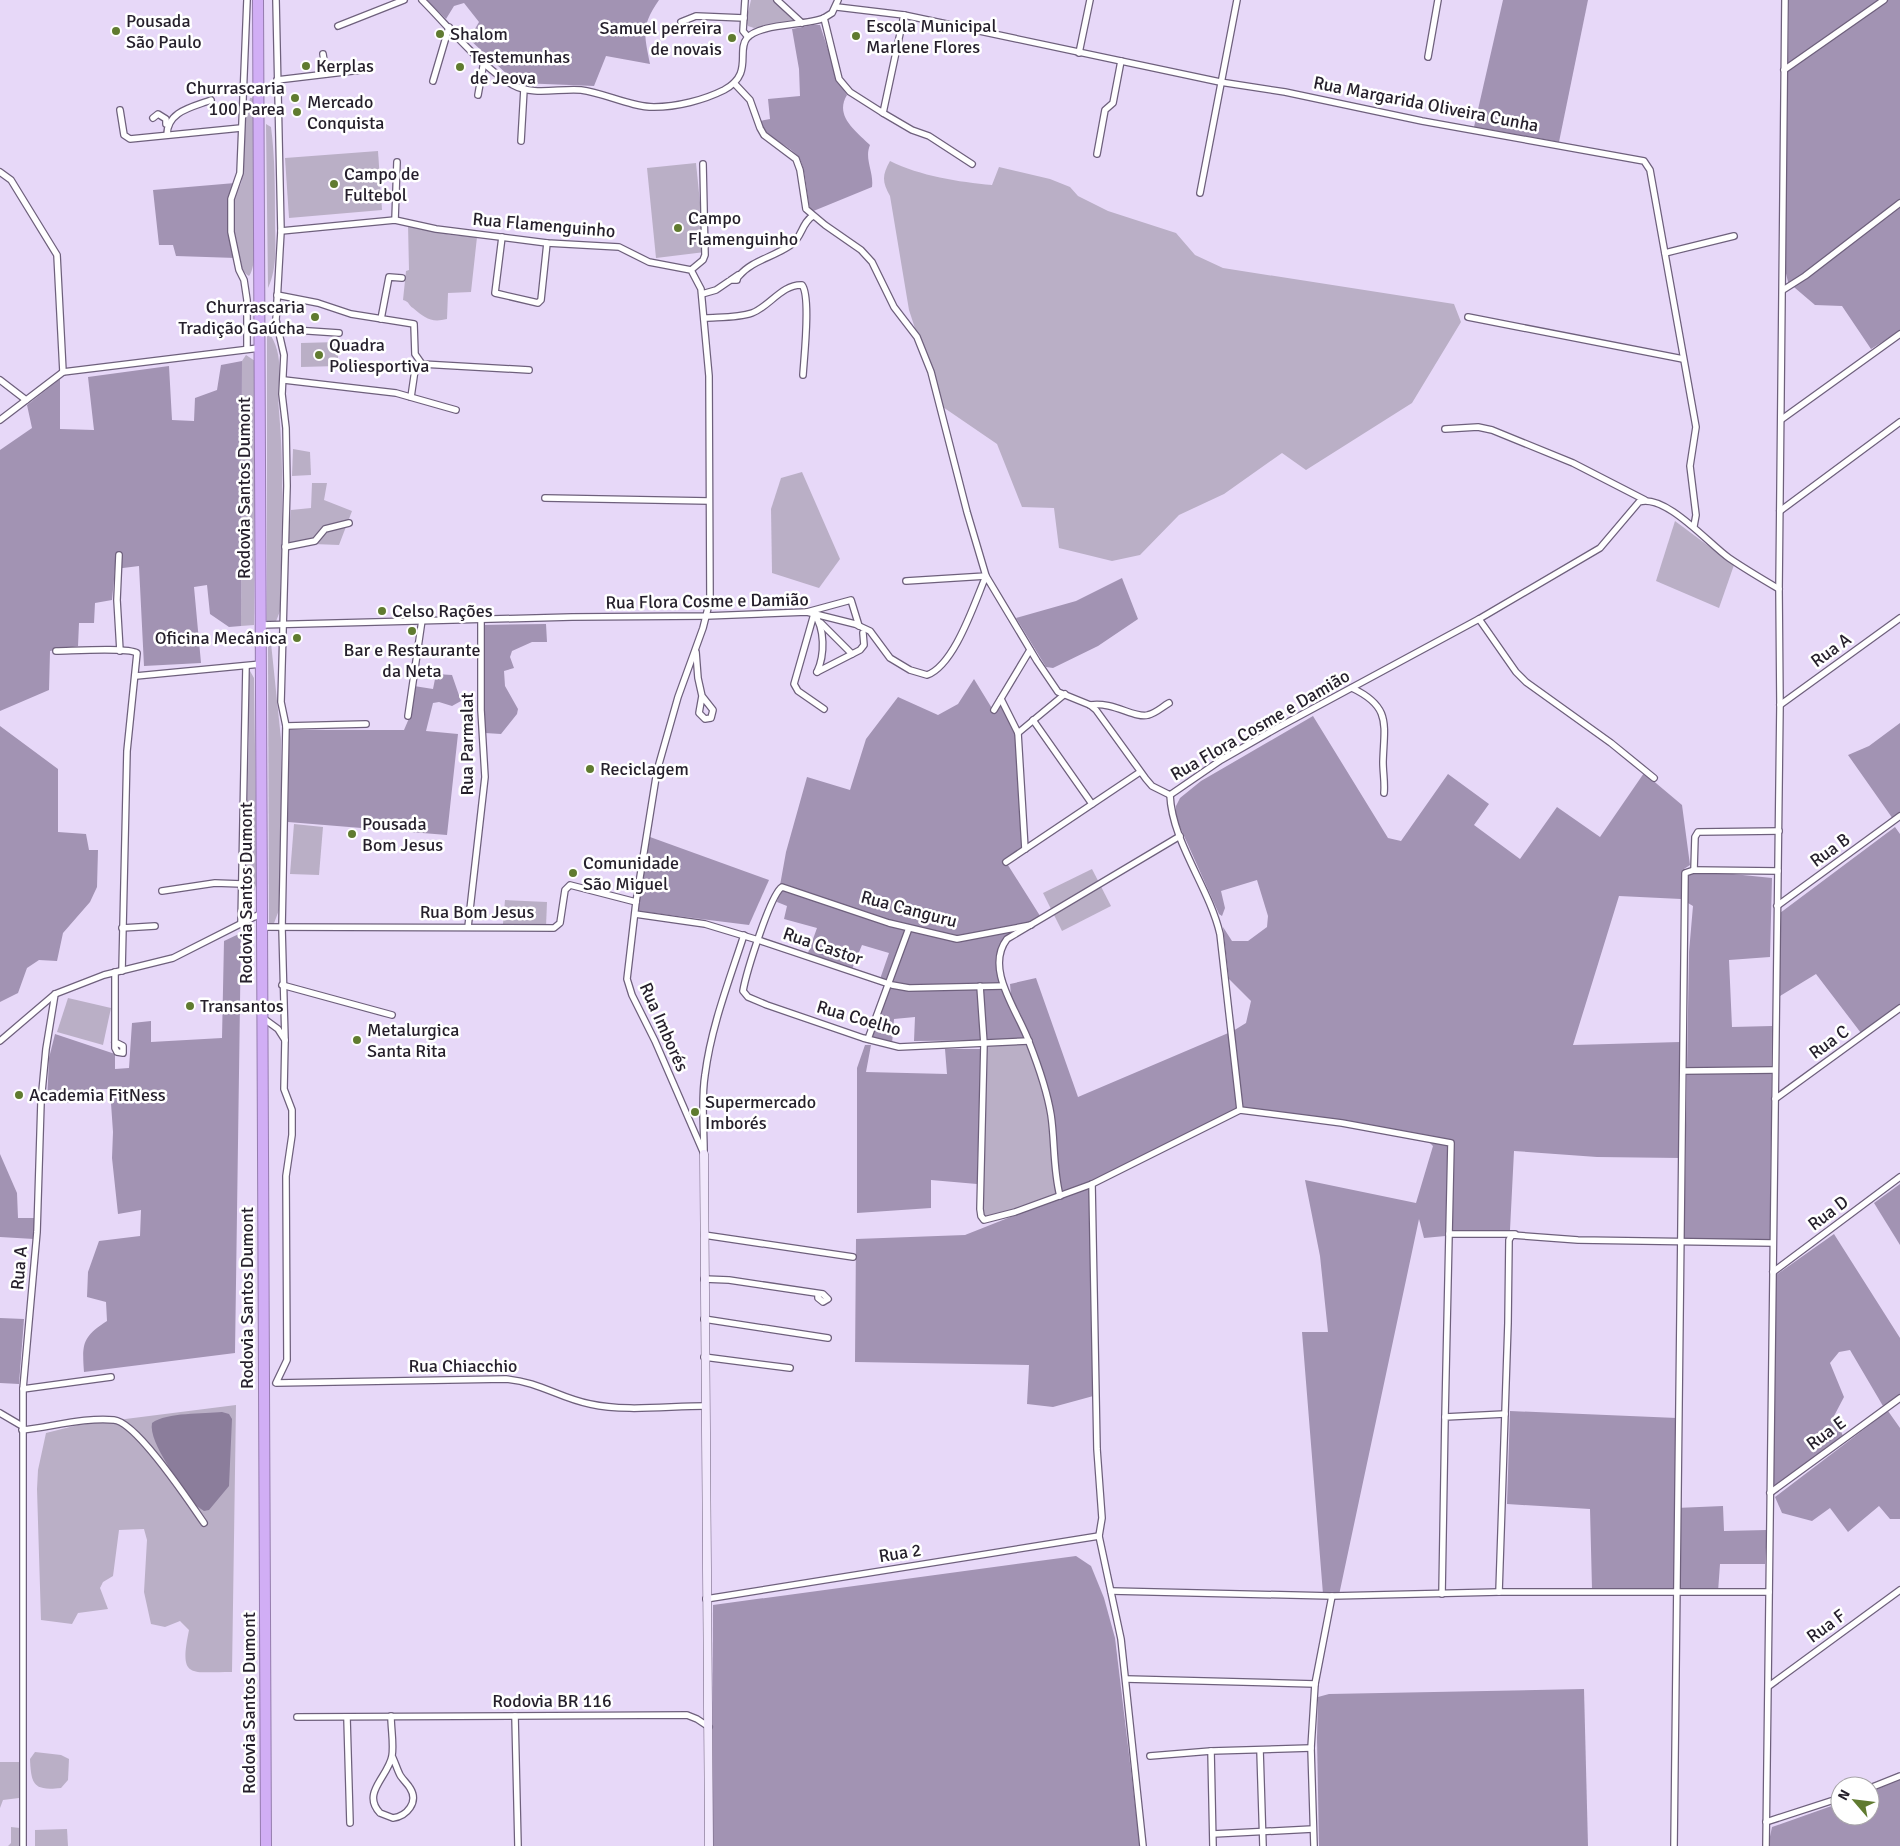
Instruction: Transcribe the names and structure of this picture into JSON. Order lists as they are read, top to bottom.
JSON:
{
  "streets": {
    "highway": ["Rodovia Santos Dumont"],
    "street": [
      "Rua Margarida Oliveira Cunha",
      "Rua Flamenguinho",
      "Rua Flora Cosme e Damião",
      "Rua A",
      "Rua Parmalat",
      "Rua B",
      "Rua Canguru",
      "Rua Bom Jesus",
      "Rua Castor",
      "Rua Coelho",
      "Rua Imborés",
      "Rua C",
      "Rua D",
      "Rua Chiacchio",
      "Rua E",
      "Rua 2",
      "Rua F",
      "Rodovia BR 116"
    ]
  },
  "crossings": [
    ["Rodovia Santos Dumont", "Rua Flora Cosme e Damião"],
    ["Rodovia Santos Dumont", "Rua Bom Jesus"],
    ["Rua Flora Cosme e Damião", "Rua Parmalat"],
    ["Rua Flora Cosme e Damião", "Rua Imborés"],
    ["Rua Parmalat", "Rua Bom Jesus"],
    ["Rua Canguru", "Rua Castor"],
    ["Rua Canguru", "Rua Coelho"],
    ["Rua Bom Jesus", "Rua Imborés"],
    ["Rua Castor", "Rua Coelho"],
    ["Rua Castor", "Rua Imborés"]
  ],
  "places": [
    "Pousada São Paulo",
    "Shalom",
    "Escola Municipal Marlene Flores",
    "Samuel perreira de novais",
    "Kerplas",
    "Testemunhas de Jeova",
    "Churrascaria 100 Parea",
    "Mercado Conquista",
    "Campo de Fultebol",
    "Campo Flamenguinho",
    "Churrascaria Tradição Gaúcha",
    "Quadra Poliesportiva",
    "Celso Rações",
    "Bar e Restaurante da Neta",
    "Oficina Mecânica",
    "Reciclagem",
    "Pousada Bom Jesus",
    "Comunidade São Miguel",
    "Transantos",
    "Metalurgica Santa Rita",
    "Academia FitNess",
    "Supermercado Imborés"
  ],
  "north": "top left"
}
